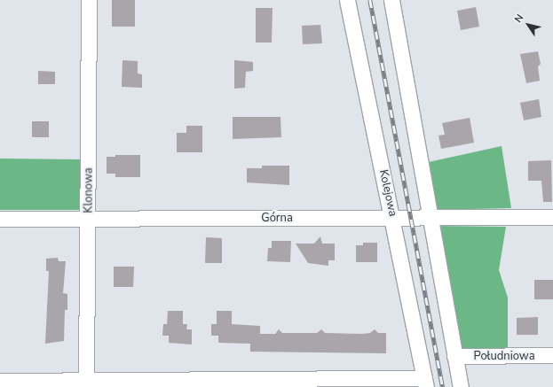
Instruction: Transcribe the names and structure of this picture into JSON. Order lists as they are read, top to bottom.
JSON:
{
  "streets": {
    "street": [
      "Klonowa",
      "Kolejowa",
      "Górna",
      "Południowa"
    ]
  },
  "crossings": [
    ["Klonowa", "Górna"],
    ["Kolejowa", "Górna"]
  ],
  "north": "top left"
}
